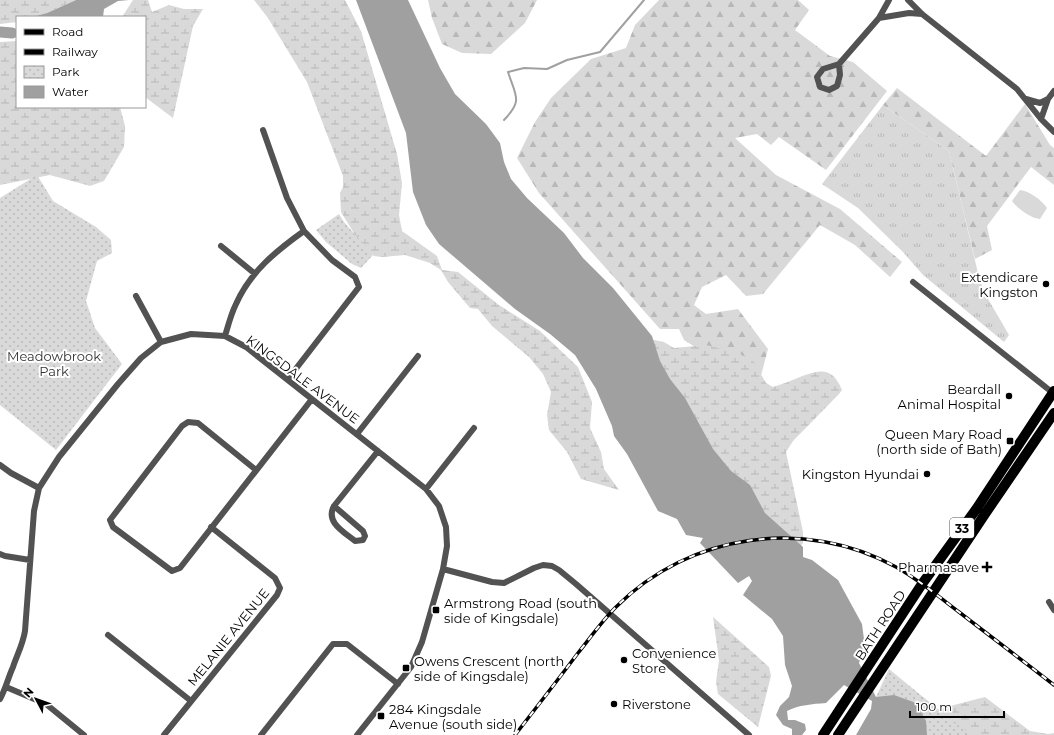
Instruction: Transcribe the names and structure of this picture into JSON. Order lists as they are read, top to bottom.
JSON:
{
  "streets": {
    "main road": ["33", "BATH ROAD"],
    "street": ["KINGSDALE AVENUE", "MELANIE AVENUE"]
  },
  "parks": ["Meadowbrook Park"],
  "places": {
    "other": [
      "Extendicare Kingston",
      "Beardall Animal Hospital",
      "Kingston Hyundai",
      "Convenience Store",
      "Riverstone"
    ],
    "transit": [
      "Queen Mary Road (north side of Bath)",
      "Armstrong Road (south side of Kingsdale)",
      "Owens Crescent (north side of Kingsdale)",
      "284 Kingsdale Avenue (south side)"
    ],
    "health": ["Pharmasave"]
  },
  "legend": [
    "Road",
    "Railway",
    "Park",
    "Water"
  ],
  "scale_bar": "100 m",
  "north": "top left"
}
